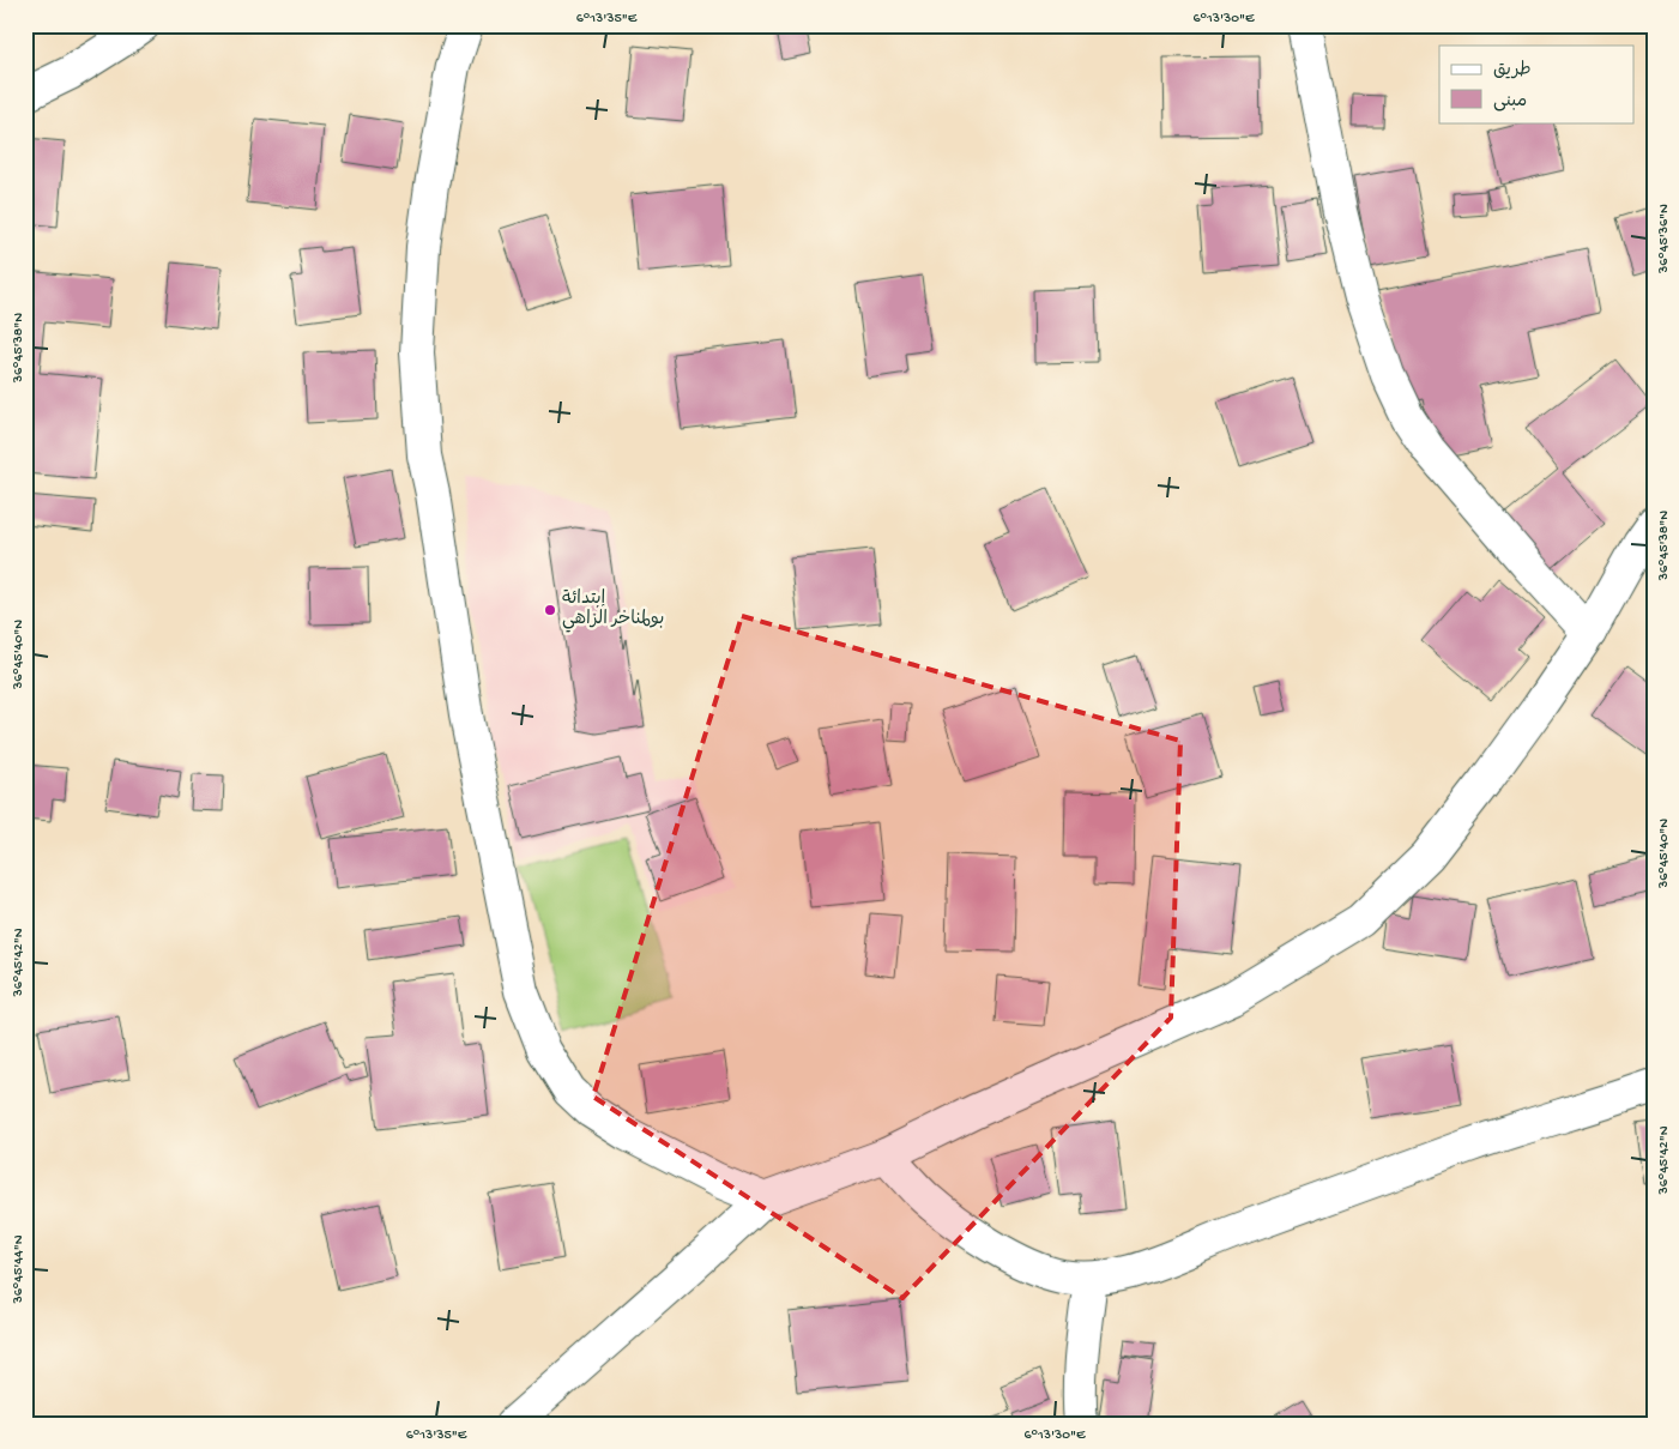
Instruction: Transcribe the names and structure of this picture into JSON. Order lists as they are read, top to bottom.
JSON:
{
  "places": ["إبتدائة بولمناخر الزاهي"],
  "legend": ["طريق", "مبنى"],
  "coordinates": [
    "6°13'35\"E",
    "6°13'30\"E",
    "36°45'36\"N",
    "36°45'38\"N",
    "36°45'40\"N",
    "36°45'42\"N",
    "36°45'44\"N"
  ]
}
